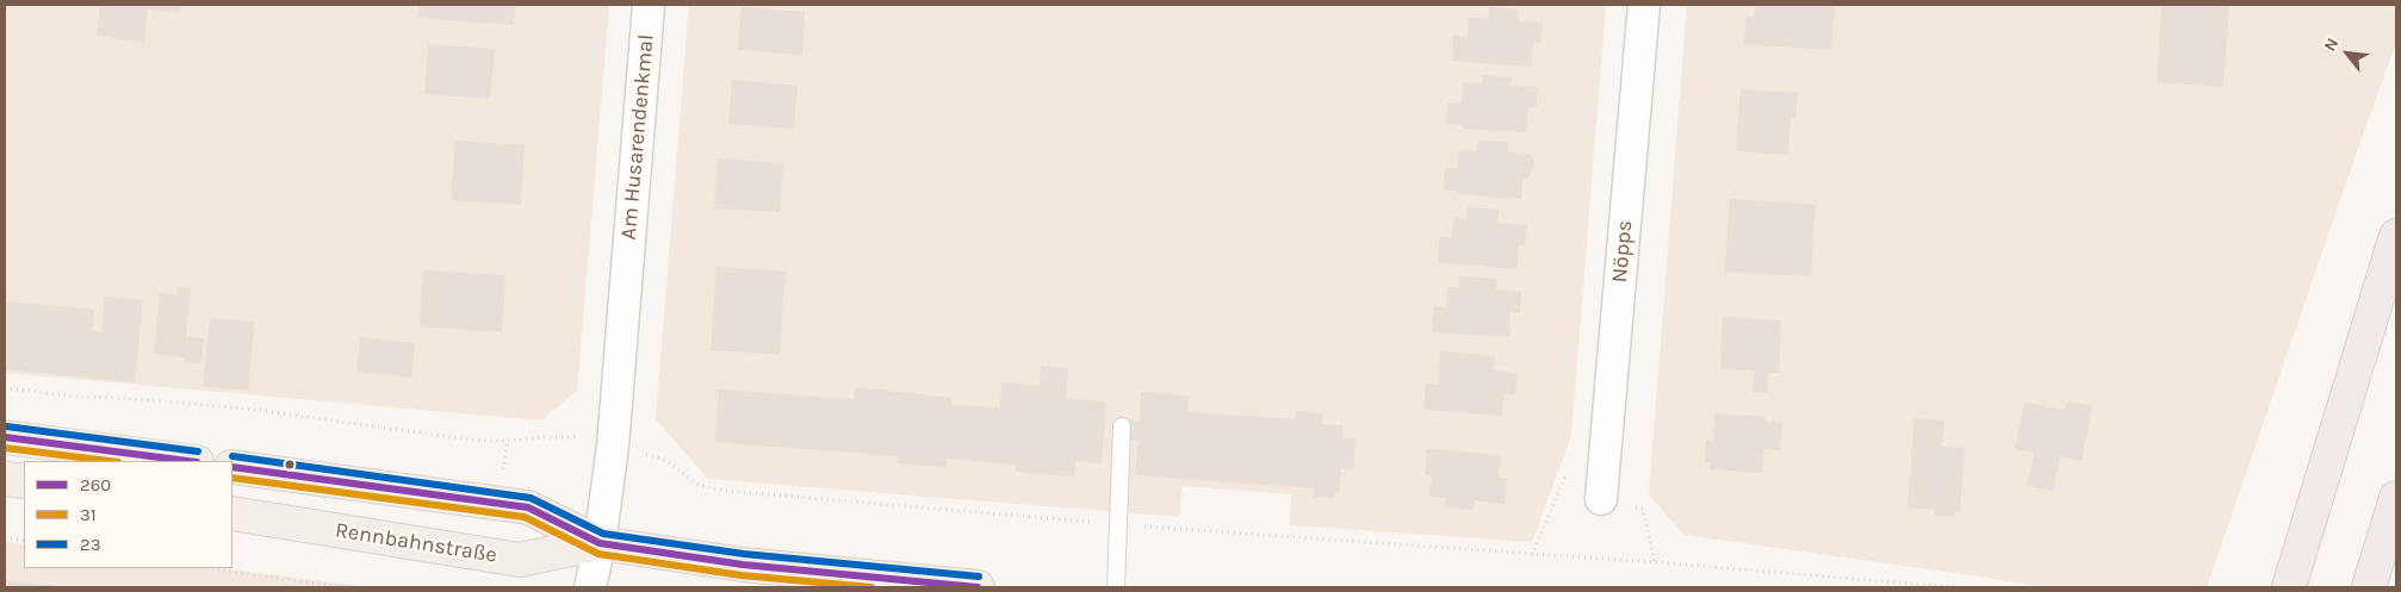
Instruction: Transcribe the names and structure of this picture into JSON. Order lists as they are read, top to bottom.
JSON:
{
  "streets": {
    "main road": ["Rennbahnstraße"],
    "street": ["Am Husarendenkmal", "Nöpps"]
  },
  "crossings": [
    ["Am Husarendenkmal", "Rennbahnstraße"]
  ],
  "lines": ["transit line 23", "transit line 260", "transit line 31"],
  "legend": ["260", "31", "23"],
  "north": "top left"
}
